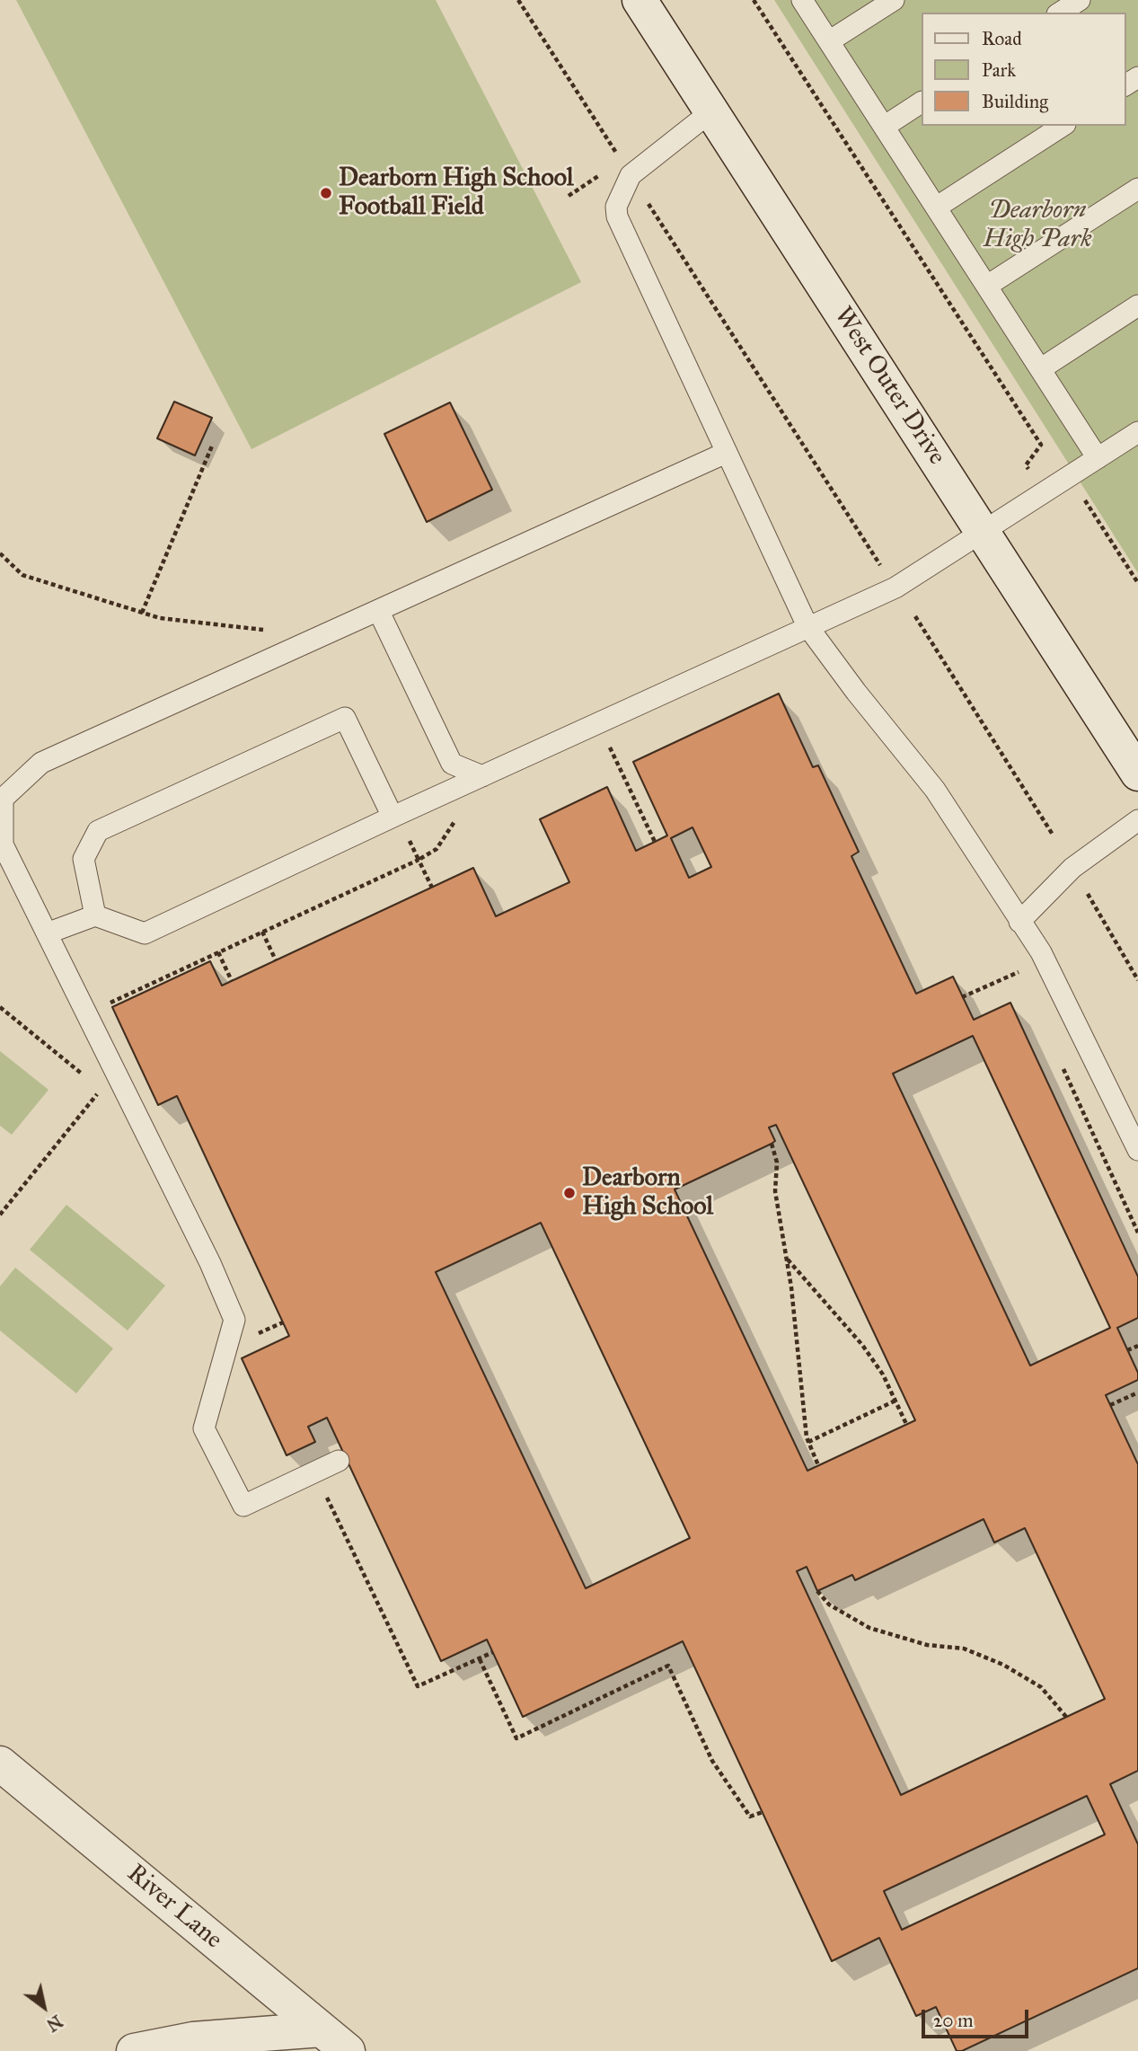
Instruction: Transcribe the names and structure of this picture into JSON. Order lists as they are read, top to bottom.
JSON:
{
  "streets": {
    "main road": ["West Outer Drive", "River Lane"]
  },
  "parks": ["Dearborn High Park"],
  "places": ["Dearborn High School Football Field", "Dearborn High School"],
  "legend": ["Road", "Park", "Building"],
  "scale_bar": "20 m",
  "north": "bottom right"
}
